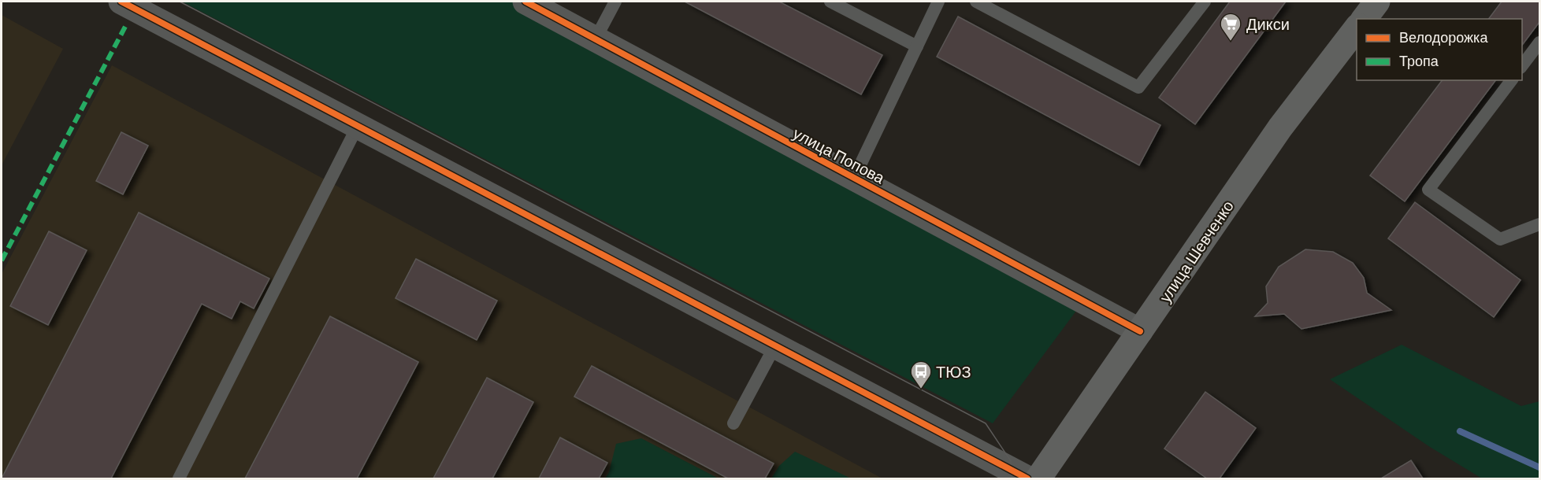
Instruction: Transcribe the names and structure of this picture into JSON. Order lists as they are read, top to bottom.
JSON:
{
  "streets": {
    "main road": ["улица Шевченко"],
    "street": ["улица Попова"]
  },
  "crossings": [
    ["улица Попова", "улица Шевченко"]
  ],
  "places": {
    "supermarket": ["Дикси"],
    "bus stop": ["ТЮЗ"]
  },
  "legend": ["Велодорожка", "Тропа"]
}
